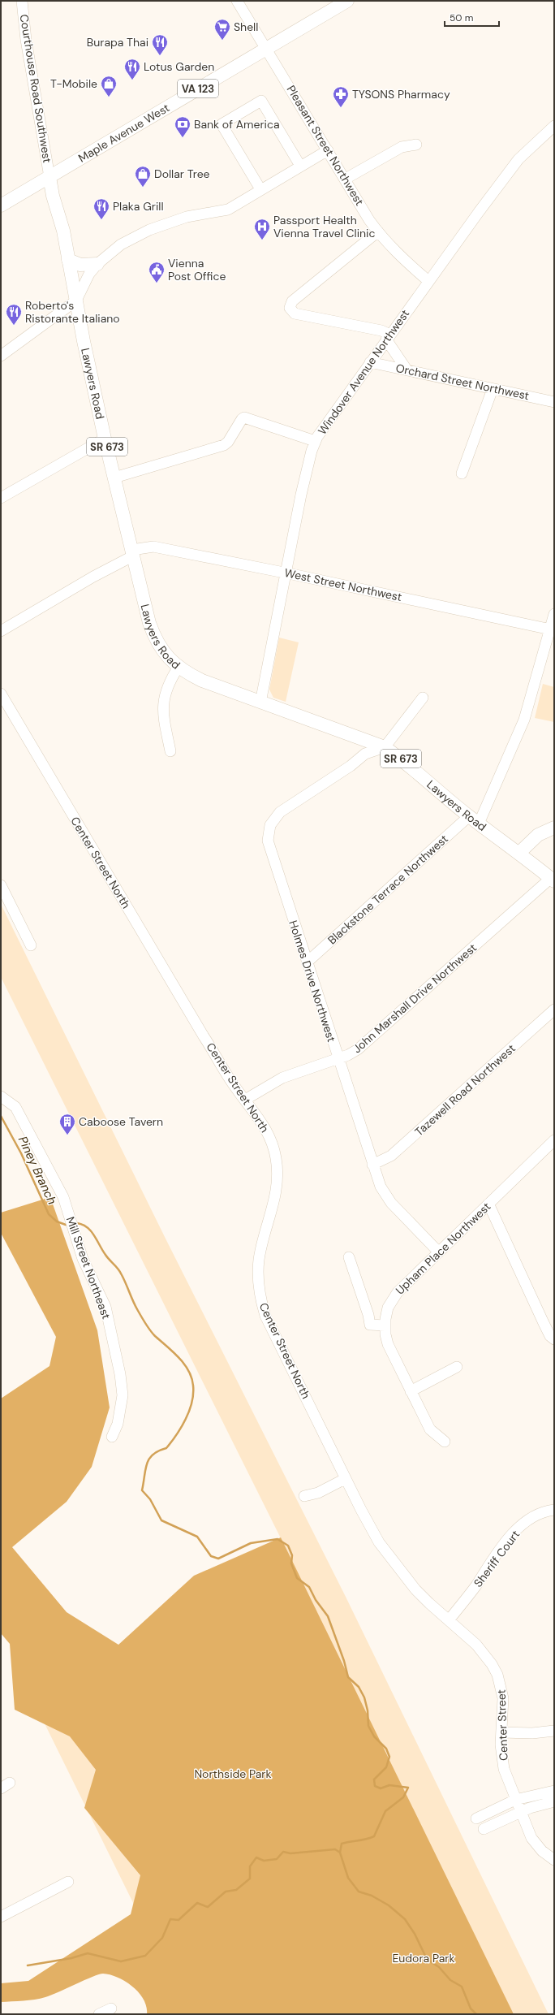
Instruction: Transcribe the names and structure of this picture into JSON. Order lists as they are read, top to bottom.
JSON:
{
  "streets": {
    "main road": [
      "VA 123",
      "Maple Avenue West",
      "Lawyers Road",
      "SR 673"
    ],
    "street": [
      "Courthouse Road Southwest",
      "Pleasant Street Northwest",
      "Windover Avenue Northwest",
      "Orchard Street Northwest",
      "West Street Northwest",
      "Center Street North",
      "Blackstone Terrace Northwest",
      "Holmes Drive Northwest",
      "John Marshall Drive Northwest",
      "Tazewell Road Northwest",
      "Upham Place Northwest",
      "Mill Street Northeast",
      "Sheriff Court",
      "Center Street"
    ]
  },
  "crossings": [
    ["Courthouse Road Southwest", "Maple Avenue West"],
    ["Courthouse Road Southwest", "Lawyers Road"],
    ["Maple Avenue West", "Pleasant Street Northwest"],
    ["Maple Avenue West", "Lawyers Road"],
    ["Pleasant Street Northwest", "Windover Avenue Northwest"],
    ["Windover Avenue Northwest", "Orchard Street Northwest"],
    ["Windover Avenue Northwest", "Lawyers Road"],
    ["Windover Avenue Northwest", "West Street Northwest"],
    ["Lawyers Road", "West Street Northwest"],
    ["Lawyers Road", "Blackstone Terrace Northwest"],
    ["Lawyers Road", "Holmes Drive Northwest"],
    ["Lawyers Road", "John Marshall Drive Northwest"],
    ["Center Street North", "John Marshall Drive Northwest"],
    ["Center Street North", "Center Street"],
    ["Blackstone Terrace Northwest", "Holmes Drive Northwest"],
    ["Holmes Drive Northwest", "John Marshall Drive Northwest"],
    ["Holmes Drive Northwest", "Tazewell Road Northwest"],
    ["Holmes Drive Northwest", "Upham Place Northwest"],
    ["Sheriff Court", "Center Street"]
  ],
  "water": ["Piney Branch"],
  "parks": ["Northside Park", "Eudora Park"],
  "places": {
    "supermarket": ["Shell"],
    "restaurant": [
      "Burapa Thai",
      "Lotus Garden",
      "Plaka Grill",
      "Roberto's Ristorante Italiano"
    ],
    "shop": ["T-Mobile", "Dollar Tree"],
    "pharmacy": ["TYSONS Pharmacy"],
    "bank": ["Bank of America"],
    "hospital": ["Passport Health Vienna Travel Clinic"],
    "public building": ["Vienna Post Office"],
    "building": ["Caboose Tavern"]
  },
  "scale_bar": "50 m"
}
